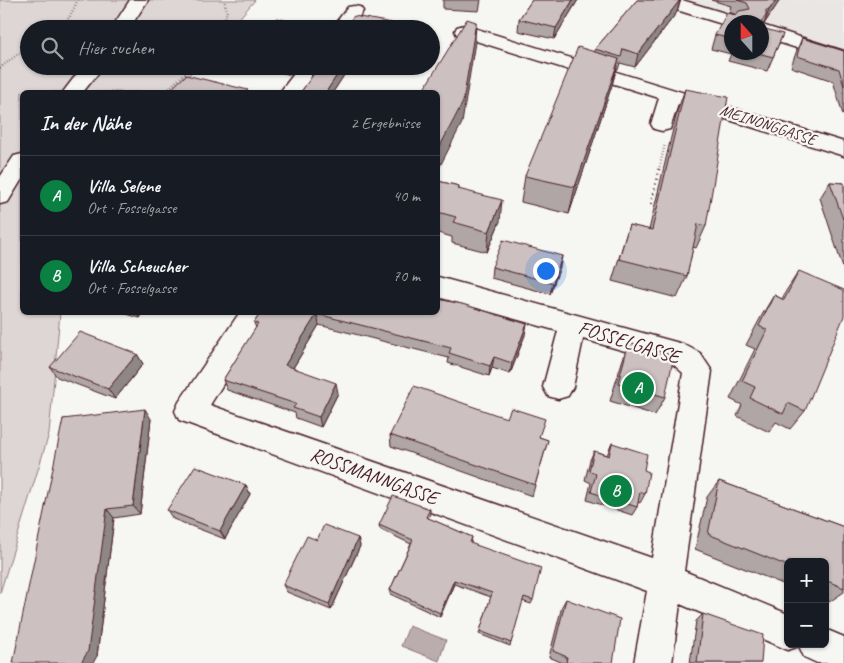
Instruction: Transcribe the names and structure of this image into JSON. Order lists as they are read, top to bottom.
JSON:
{
  "streets": {
    "street": ["MEINONGGASSE", "FOSSELGASSE", "ROSSMANNGASSE"]
  },
  "crossings": [
    ["FOSSELGASSE", "ROSSMANNGASSE"]
  ],
  "north": "top",
  "page": {
    "search": "Hier suchen",
    "heading": ["In der Nähe", "2 Ergebnisse"],
    "list": [
      {
        "mark": "A",
        "name": "Villa Selene",
        "note": "Ort · Fosselgasse",
        "value": "40 m"
      },
      {
        "mark": "B",
        "name": "Villa Scheucher",
        "note": "Ort · Fosselgasse",
        "value": "70 m"
      }
    ],
    "pins": ["A", "B"],
    "map_buttons": ["+", "−"]
  }
}
